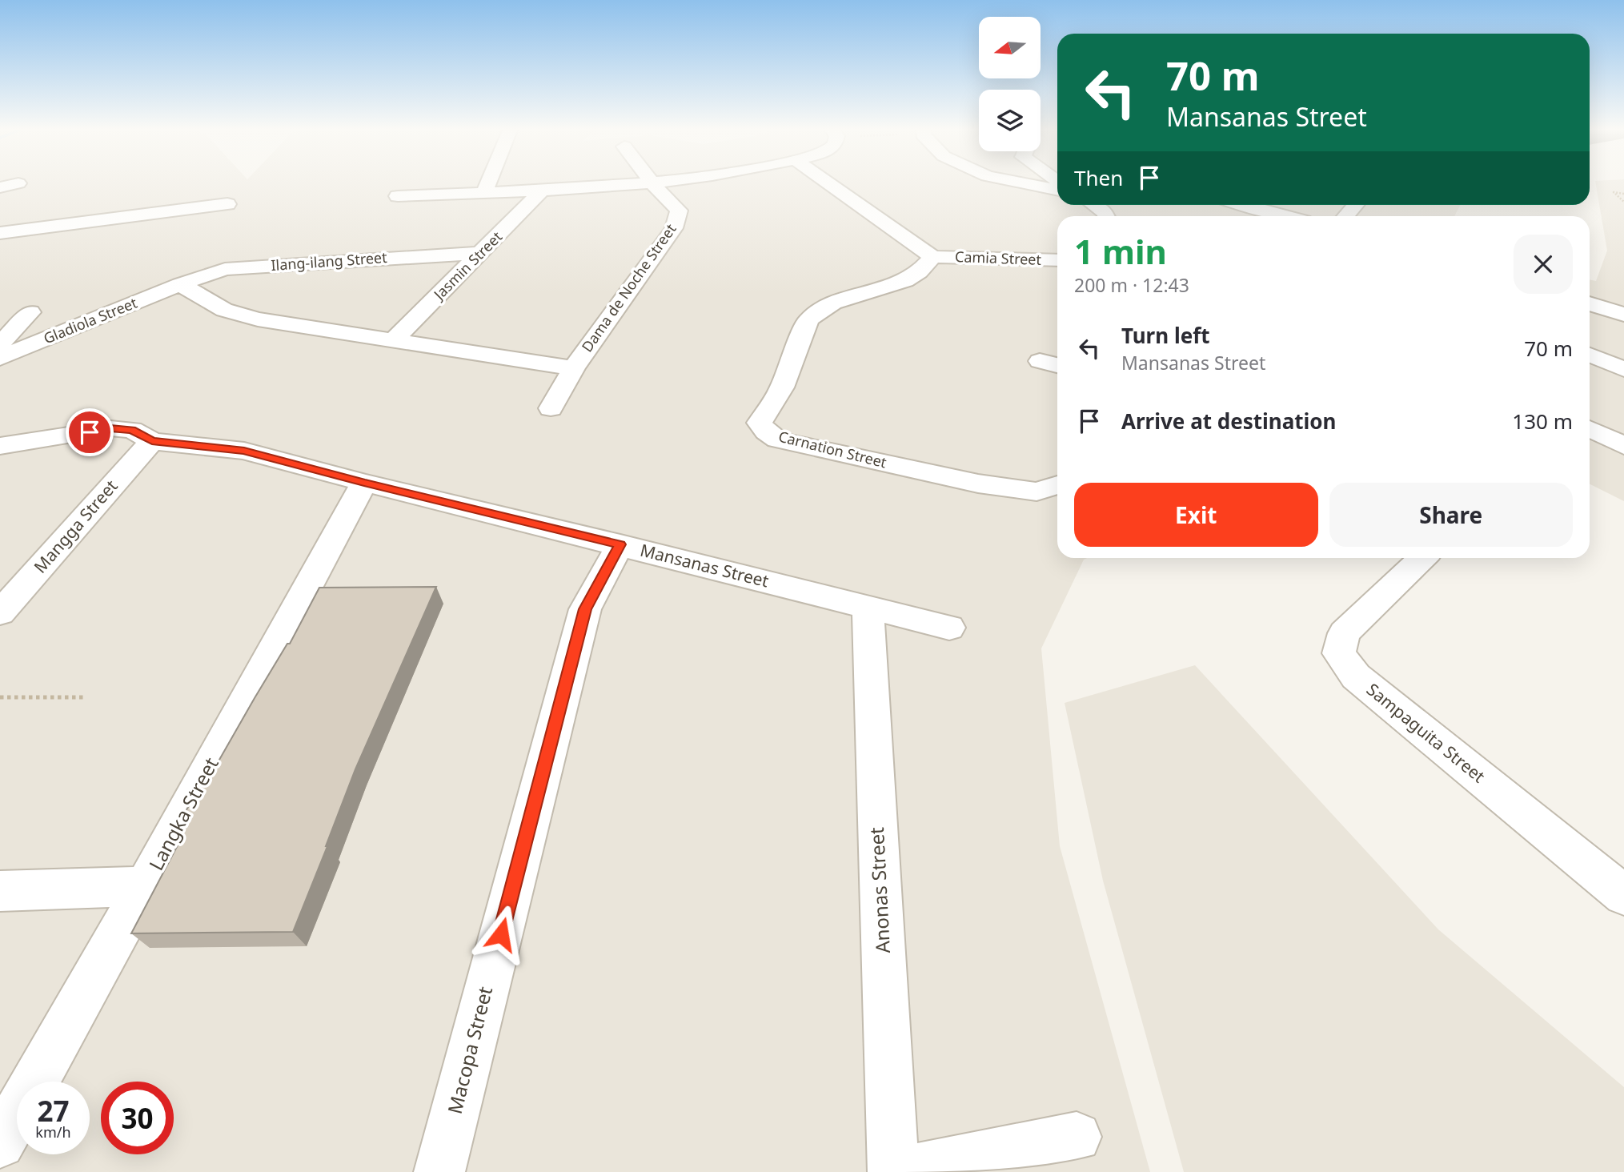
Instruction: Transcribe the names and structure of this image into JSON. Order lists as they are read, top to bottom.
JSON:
{
  "streets": {
    "street": [
      "Camia Street",
      "Ilang-ilang Street",
      "Jasmin Street",
      "Dama de Noche Street",
      "Gladiola Street",
      "Carnation Street",
      "Mangga Street",
      "Mansanas Street",
      "Sampaguita Street",
      "Langka Street",
      "Anonas Street",
      "Macopa Street"
    ]
  },
  "crossings": [
    ["Camia Street", "Carnation Street"],
    ["Ilang-ilang Street", "Jasmin Street"],
    ["Ilang-ilang Street", "Gladiola Street"],
    ["Mangga Street", "Mansanas Street"],
    ["Mansanas Street", "Langka Street"],
    ["Mansanas Street", "Anonas Street"],
    ["Mansanas Street", "Macopa Street"]
  ],
  "north": "left",
  "page": {
    "turn": ["70 m", "Mansanas Street"],
    "then": "Then",
    "heading": ["1 min", "200 m · 12:43"],
    "list": [
      {
        "name": "Turn left",
        "note": "Mansanas Street",
        "value": "70 m"
      },
      {
        "name": "Arrive at destination",
        "value": "130 m"
      }
    ],
    "buttons": ["Exit", "Share"],
    "speed": "27 km/h",
    "limit": "30"
  }
}
